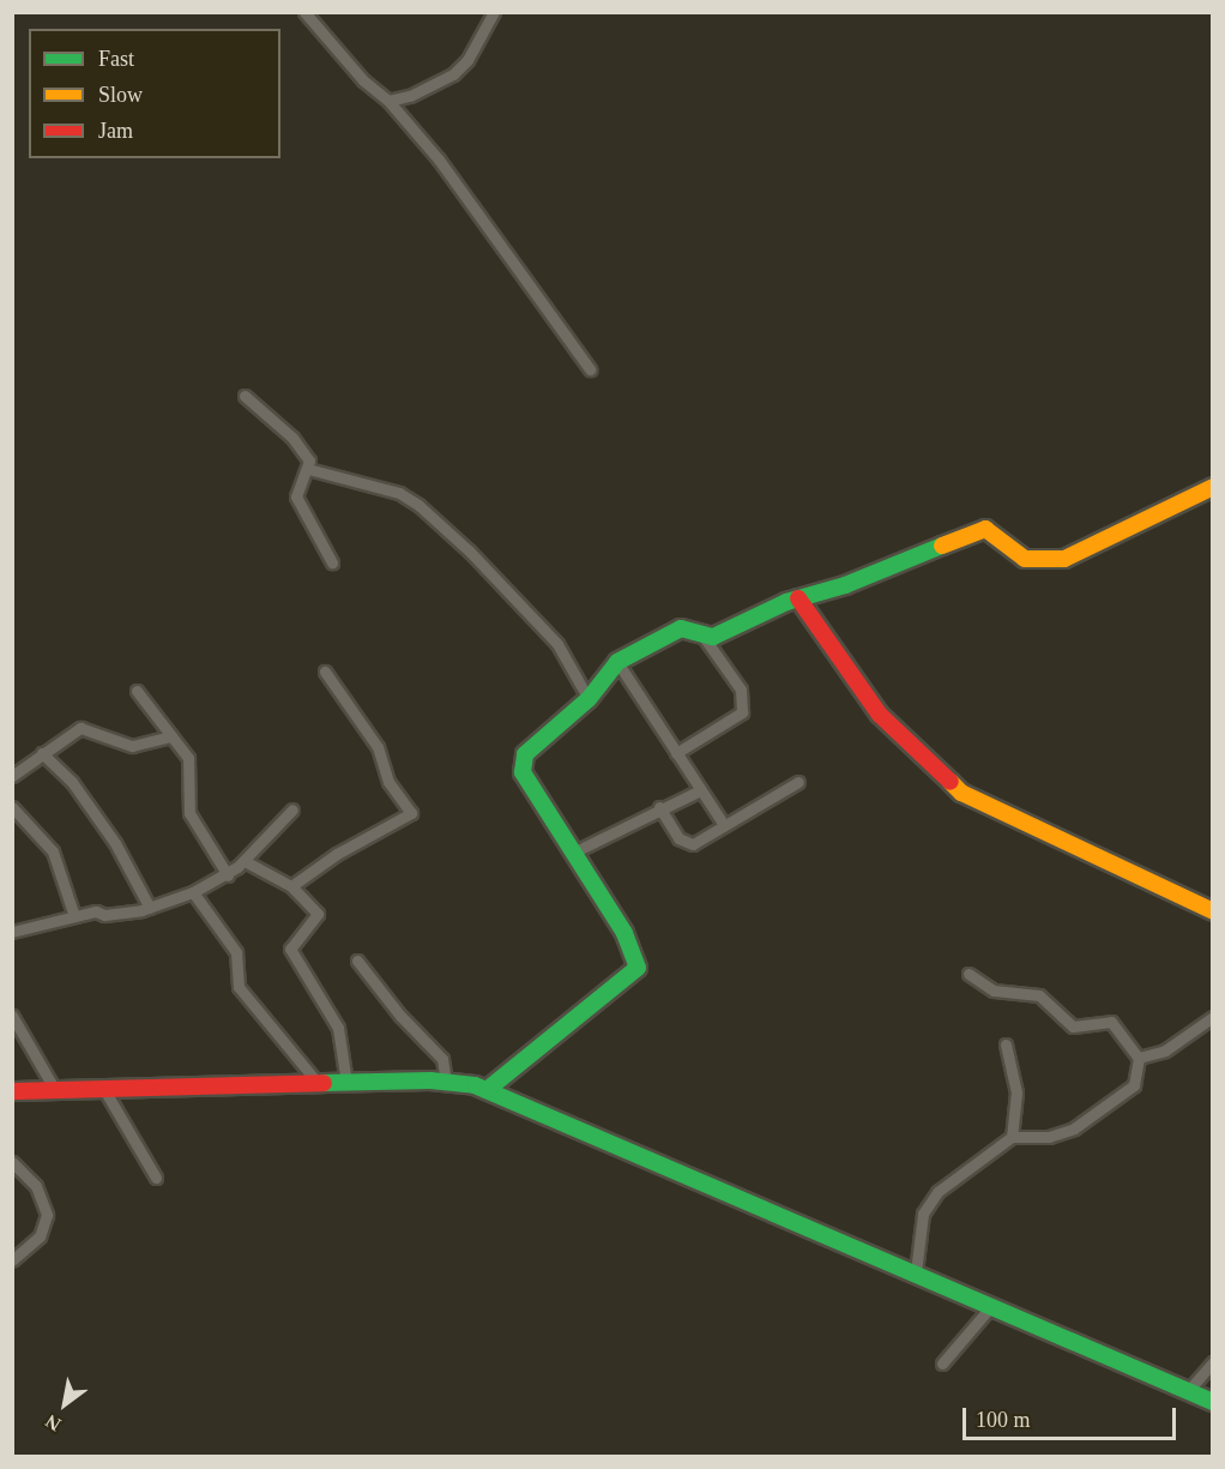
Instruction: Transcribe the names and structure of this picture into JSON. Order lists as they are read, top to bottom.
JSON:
{
  "legend": ["Fast", "Slow", "Jam"],
  "scale_bar": "100 m",
  "north": "bottom left"
}
